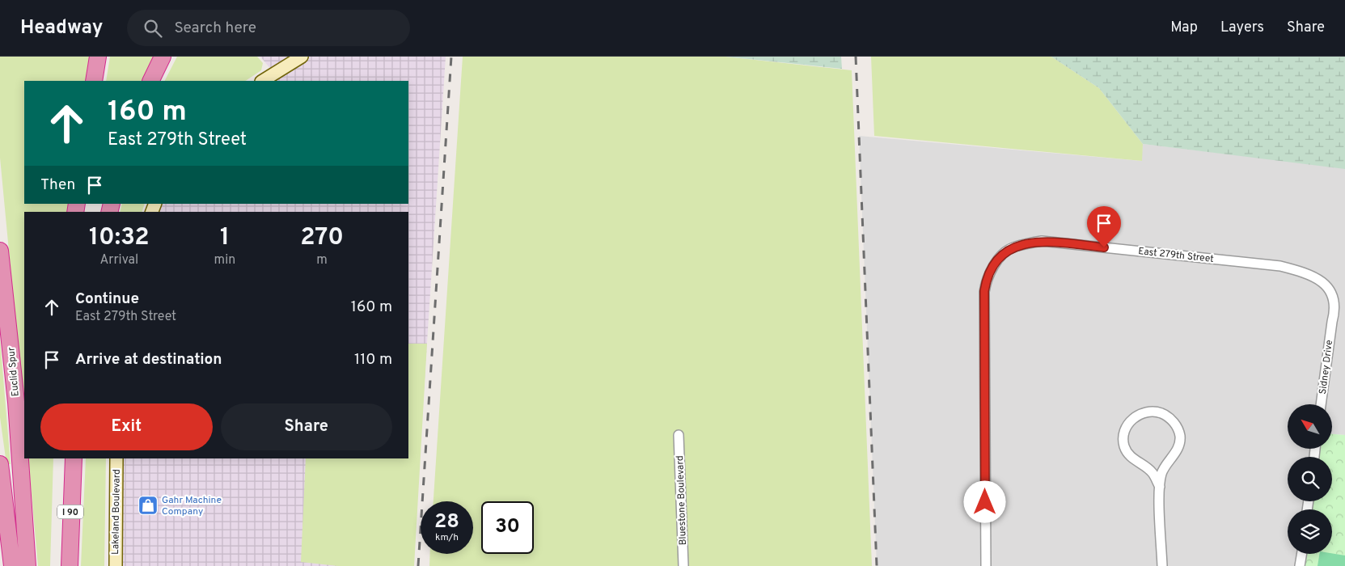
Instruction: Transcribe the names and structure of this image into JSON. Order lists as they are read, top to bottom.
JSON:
{
  "streets": {
    "highway": ["Euclid Spur", "I 90"],
    "street": [
      "East 279th Street",
      "Sidney Drive",
      "Bluestone Boulevard",
      "Lakeland Boulevard"
    ]
  },
  "crossings": [
    ["East 279th Street", "Sidney Drive"]
  ],
  "places": {
    "shop": ["Gahr Machine Company"]
  },
  "north": "top left",
  "page": {
    "header": "Headway",
    "search": "Search here",
    "nav": ["Map", "Layers", "Share"],
    "turn": ["160 m", "East 279th Street"],
    "then": "Then",
    "eta": [
      "10:32",
      "Arrival",
      "1",
      "min",
      "270",
      "m"
    ],
    "list": [
      {
        "name": "Continue",
        "note": "East 279th Street",
        "value": "160 m"
      },
      {
        "name": "Arrive at destination",
        "value": "110 m"
      }
    ],
    "buttons": ["Exit", "Share"],
    "speed": "28 km/h",
    "limit": "30"
  }
}
